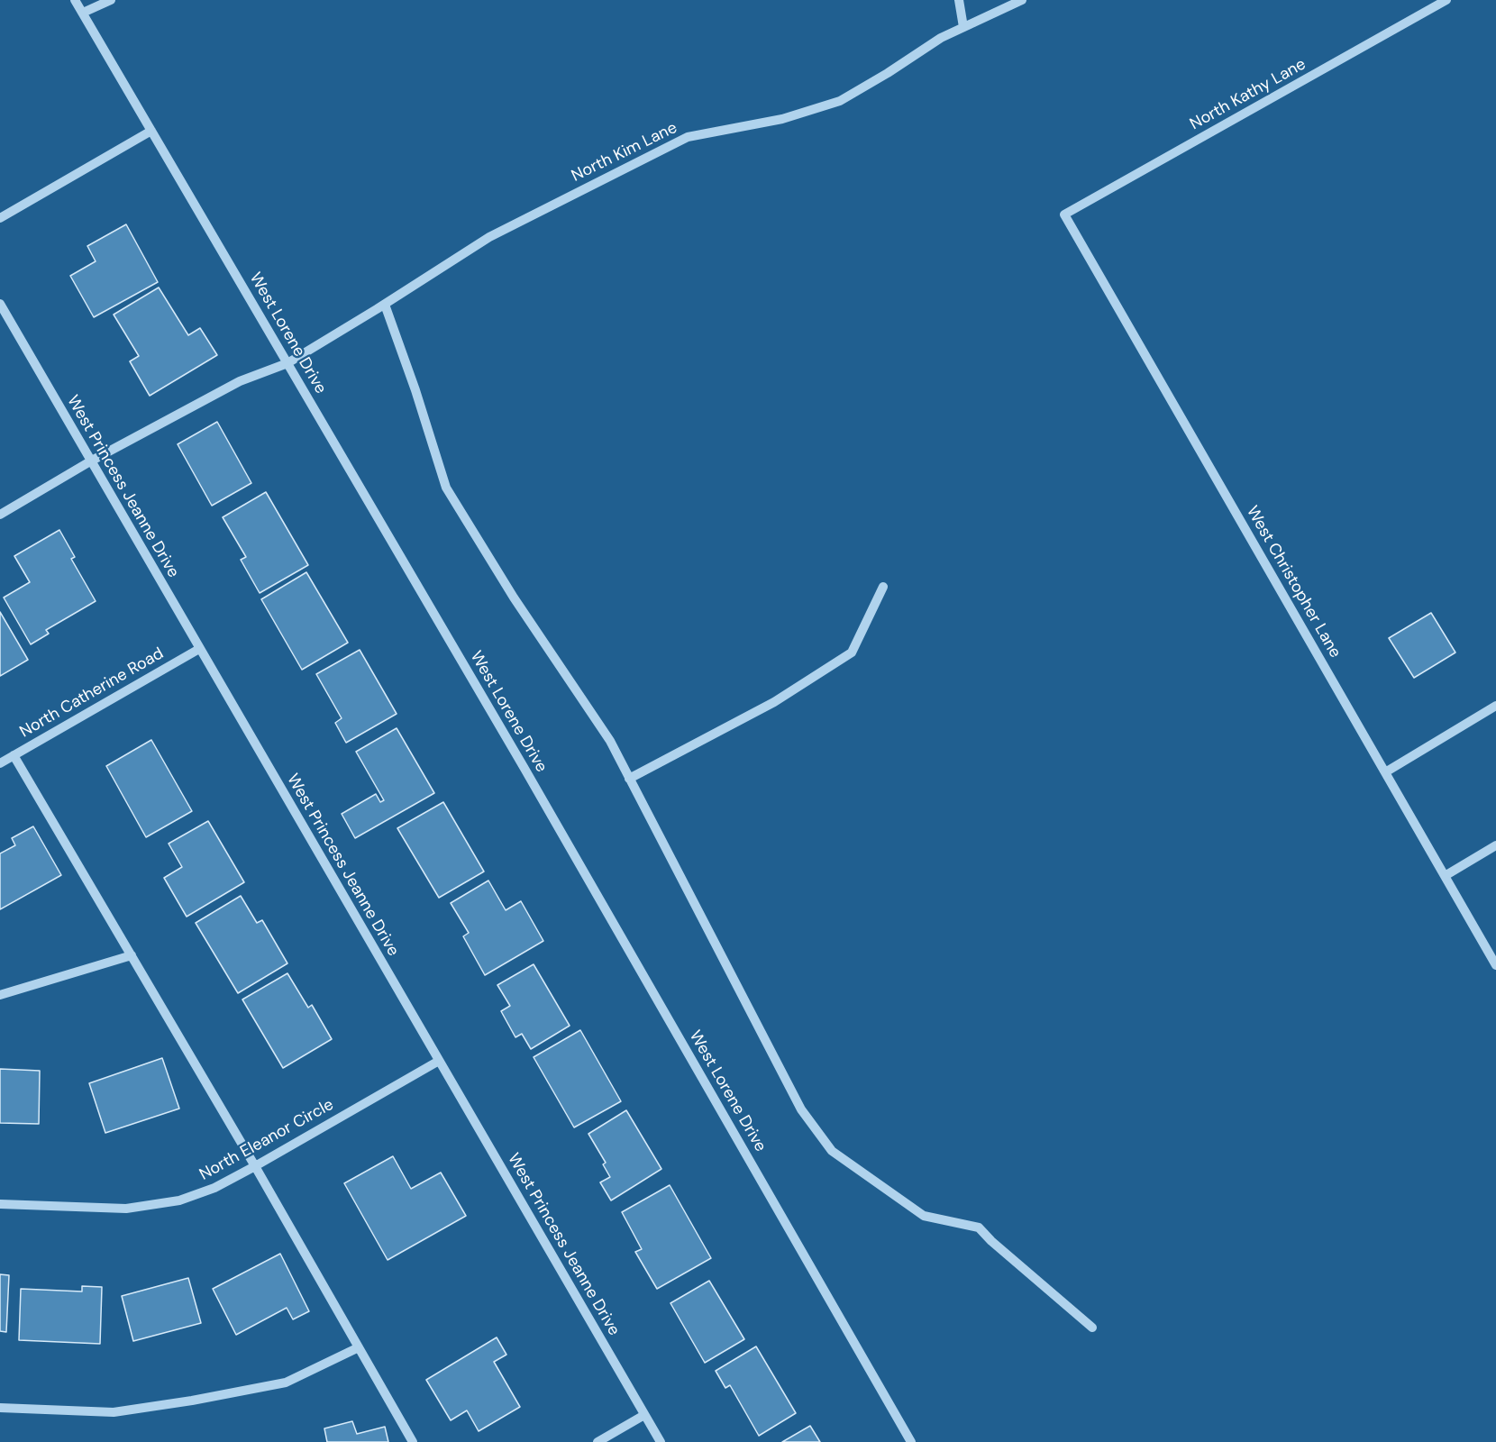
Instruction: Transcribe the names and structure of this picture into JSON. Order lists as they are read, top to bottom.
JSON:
{
  "streets": {
    "street": [
      "North Kathy Lane",
      "North Kim Lane",
      "West Lorene Drive",
      "West Princess Jeanne Drive",
      "West Christopher Lane",
      "North Catherine Road",
      "North Eleanor Circle"
    ]
  },
  "crossings": [
    ["North Kathy Lane", "West Christopher Lane"],
    ["North Kim Lane", "West Lorene Drive"],
    ["North Kim Lane", "West Princess Jeanne Drive"],
    ["West Princess Jeanne Drive", "North Catherine Road"],
    ["West Princess Jeanne Drive", "North Eleanor Circle"]
  ]
}
